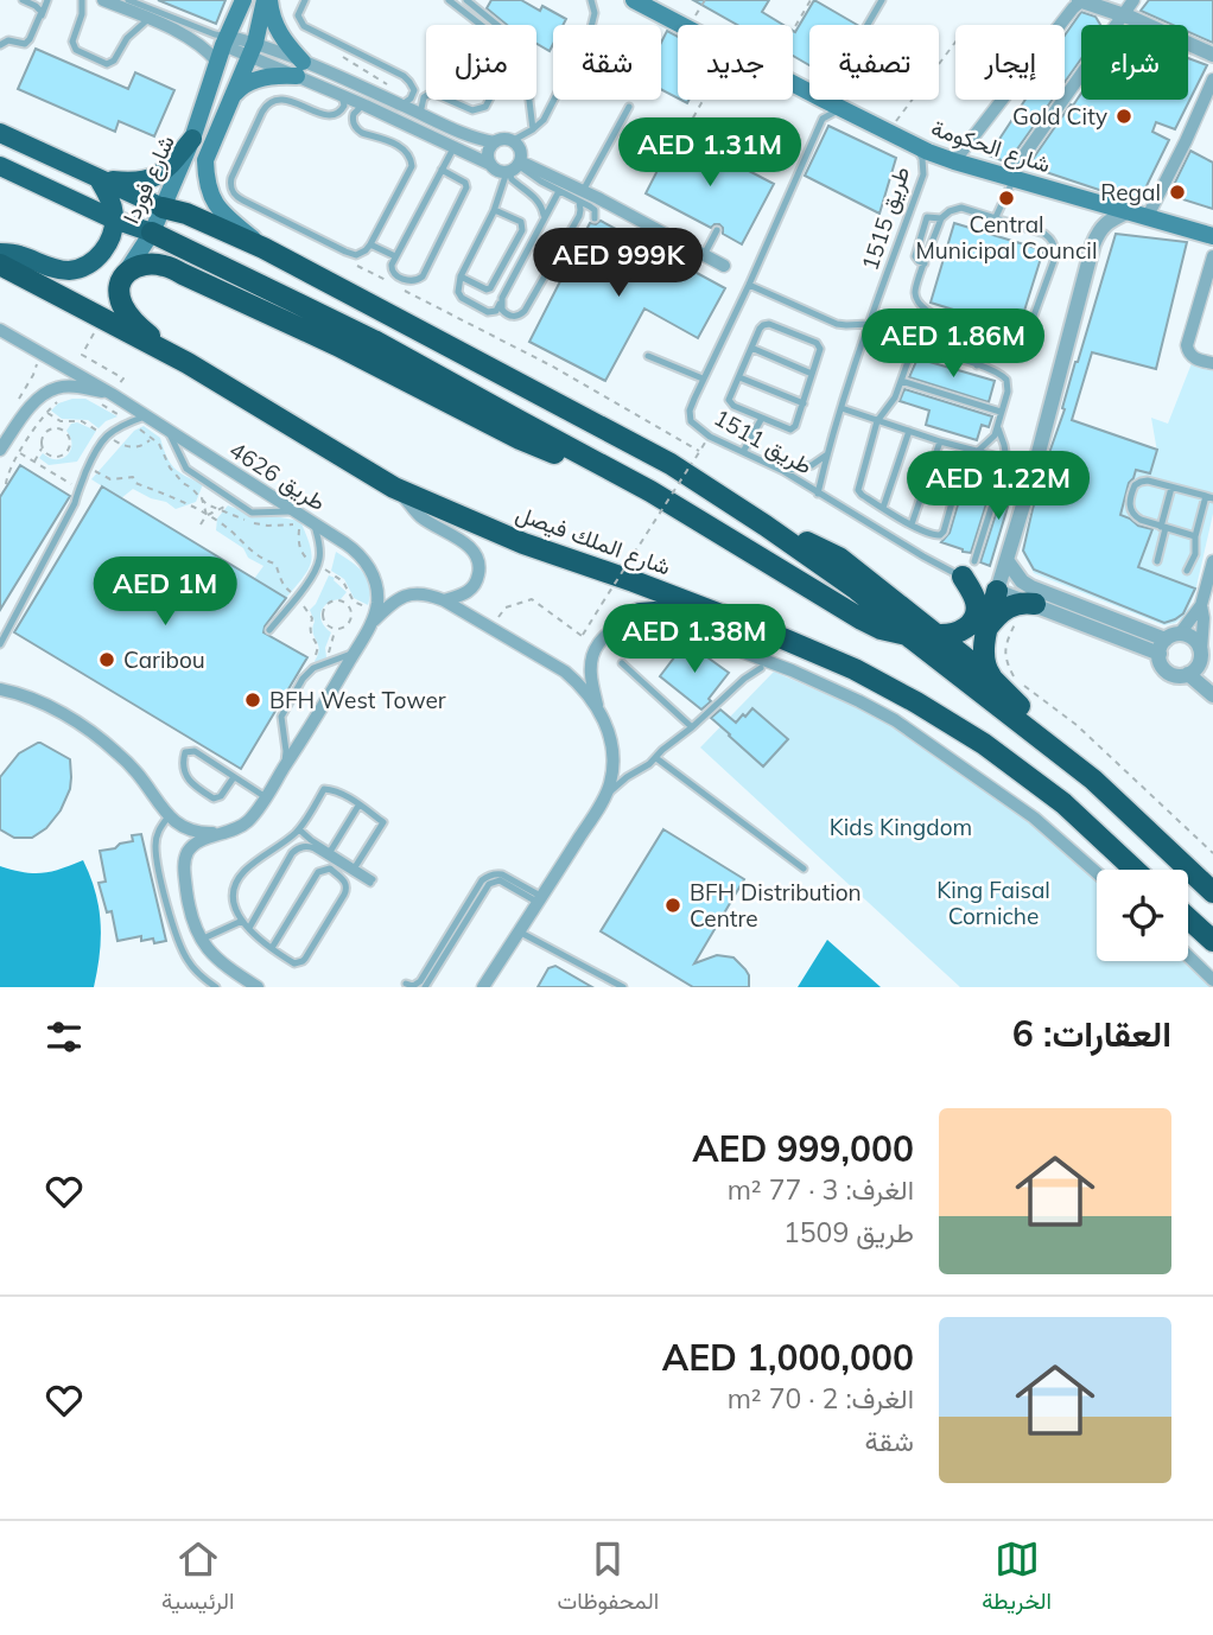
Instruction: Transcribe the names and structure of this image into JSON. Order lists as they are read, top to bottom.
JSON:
{
  "streets": {
    "highway": ["شارع الملك فيصل"],
    "main road": ["شارع الحكومة", "شارع فوردا"],
    "street": ["طريق 4626"],
    "lane": ["طريق 1515", "طريق 1511"]
  },
  "crossings": [
    ["شارع الحكومة", "طريق 1515"],
    ["شارع الحكومة", "طريق 1511"],
    ["طريق 1515", "طريق 1511"]
  ],
  "parks": ["Kids Kingdom", "King Faisal Corniche"],
  "places": [
    "Gold City",
    "Regal",
    "Central Municipal Council",
    "Caribou",
    "BFH West Tower",
    "BFH Distribution Centre"
  ],
  "page": {
    "chip": [
      "شراء",
      "إيجار",
      "تصفية",
      "جديد",
      "شقة",
      "منزل"
    ],
    "price": [
      "AED 1.31M",
      "AED 999K",
      "AED 1.86M",
      "AED 1.22M",
      "AED 1M",
      "AED 1.38M"
    ],
    "heading": "العقارات: 6",
    "list": [
      {
        "name": "AED 999,000",
        "note": "الغرف: 3 · 77 m² · طريق 1509"
      },
      {
        "name": "AED 1,000,000",
        "note": "الغرف: 2 · 70 m² · شقة"
      }
    ],
    "tabs": ["الخريطة", "المحفوظات", "الرئيسية"]
  }
}
